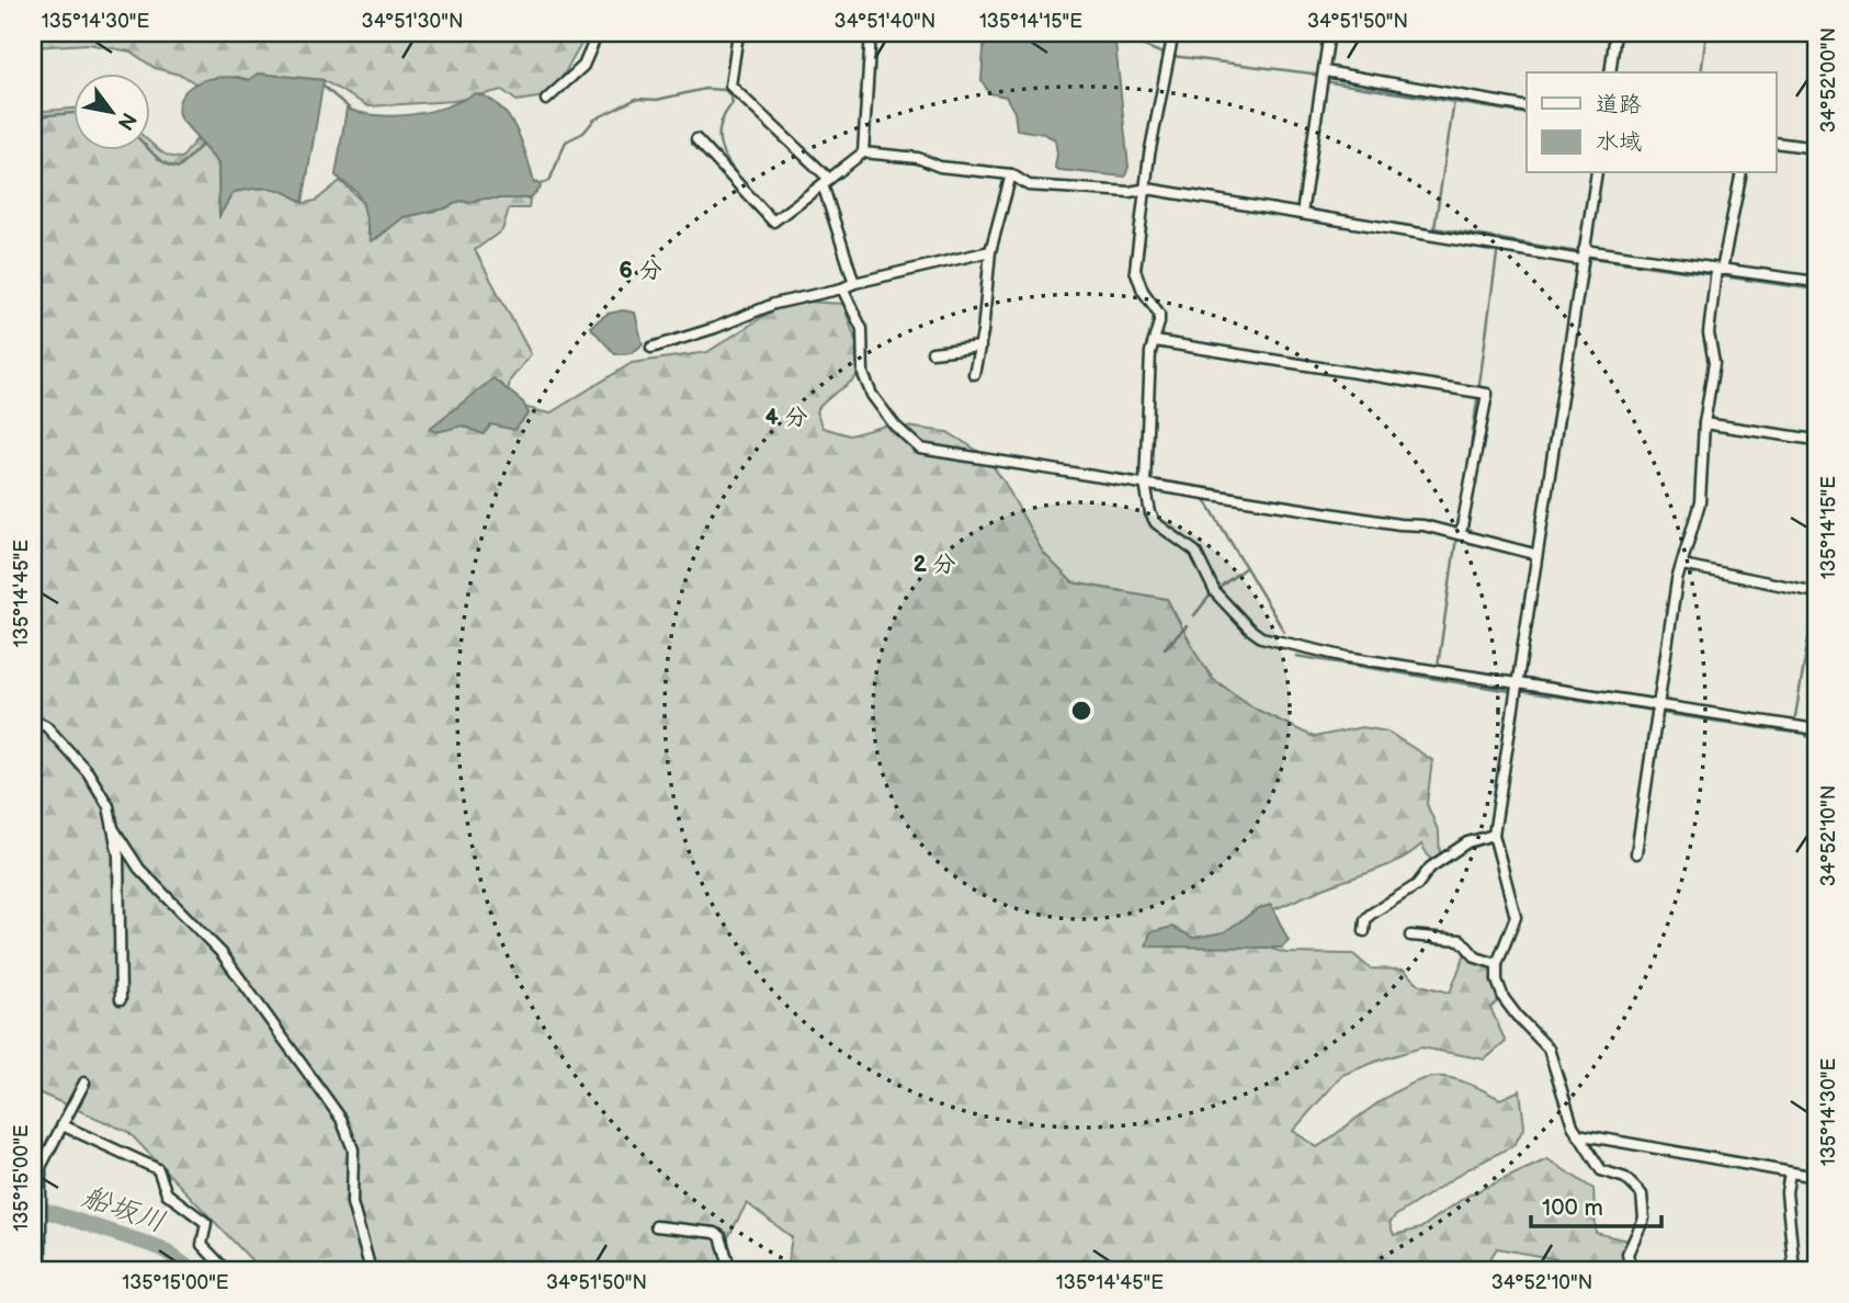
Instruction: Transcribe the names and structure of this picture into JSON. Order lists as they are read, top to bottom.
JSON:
{
  "water": ["船坂川"],
  "legend": ["道路", "水域"],
  "scale_bar": "100 m",
  "north": "bottom right",
  "coordinates": [
    "135°14'30\"E",
    "34°51'30\"N",
    "34°51'40\"N",
    "135°14'15\"E",
    "34°51'50\"N",
    "34°52'00\"N",
    "135°14'45\"E",
    "34°52'10\"N",
    "135°15'00\"E"
  ],
  "rings": ["6 分", "4 分", "2 分"]
}
